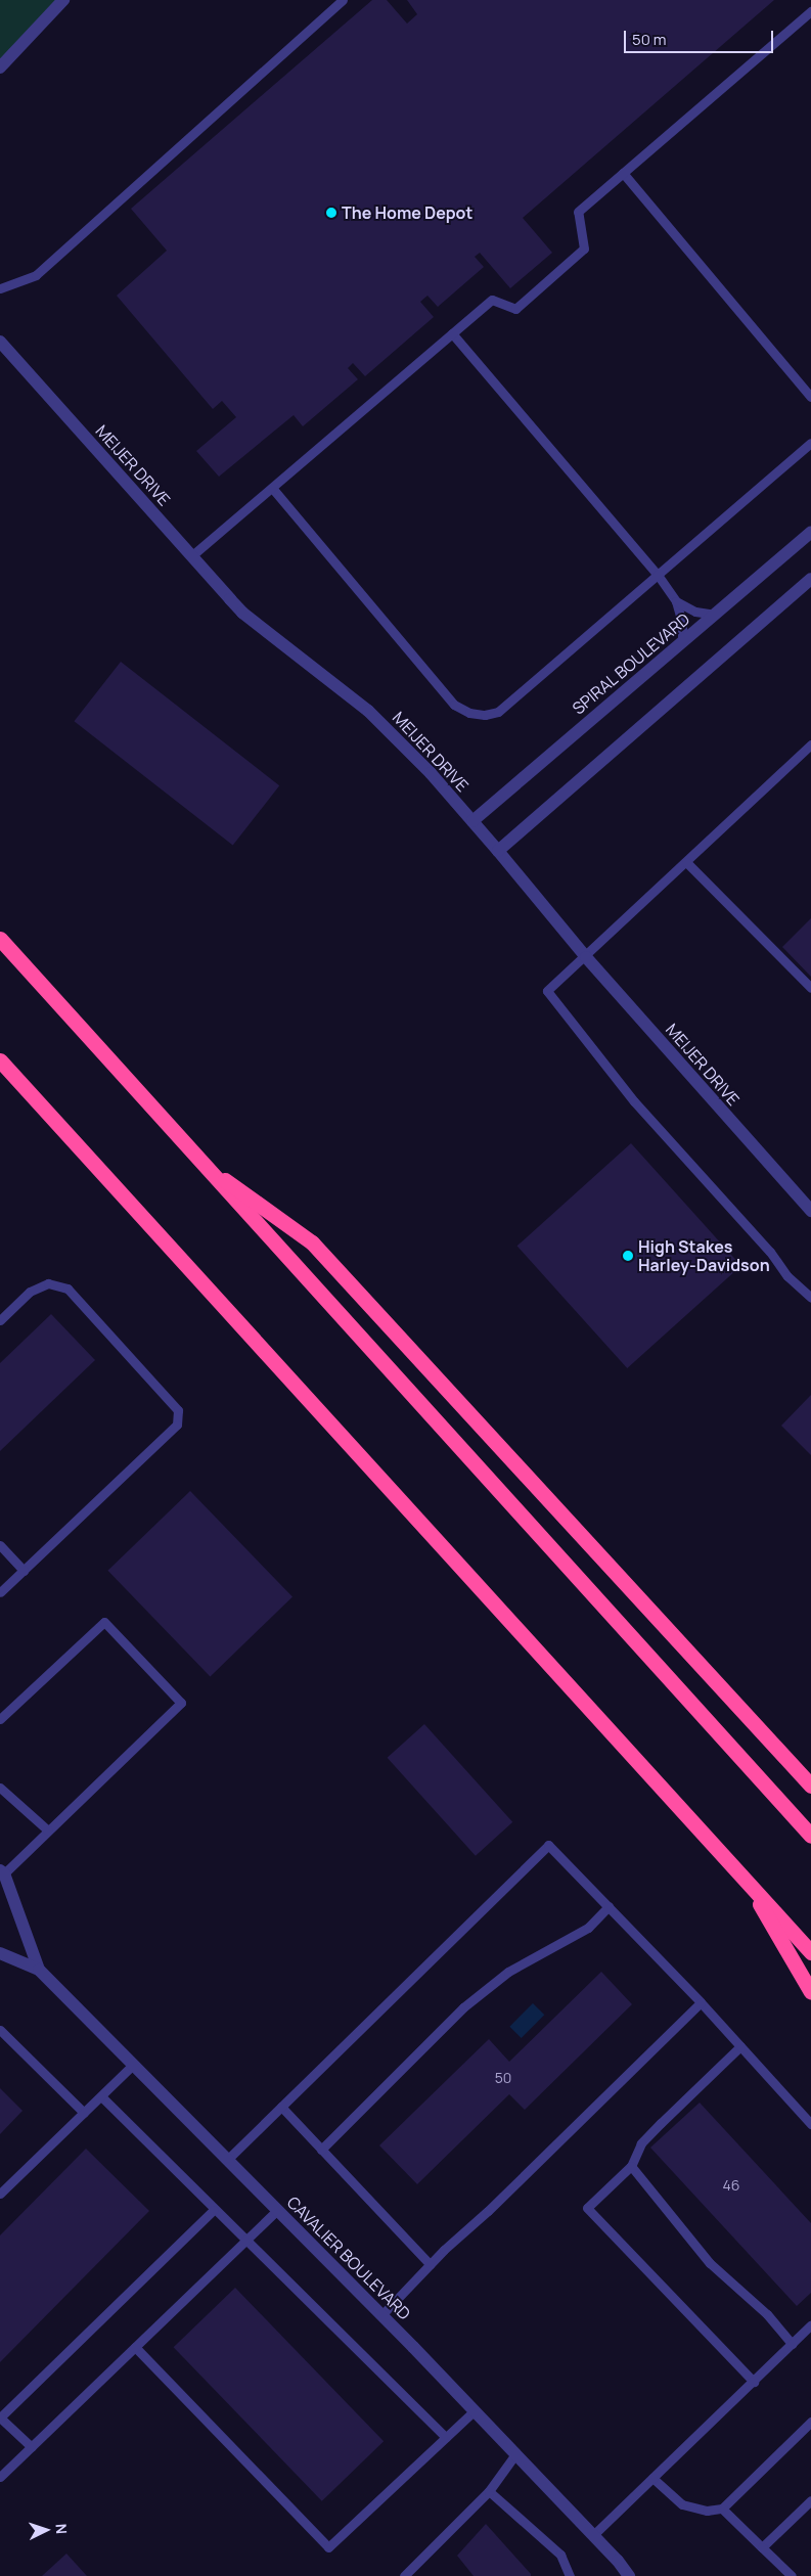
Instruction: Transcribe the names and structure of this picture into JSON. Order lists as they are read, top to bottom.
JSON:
{
  "streets": {
    "street": ["MEIJER DRIVE", "SPIRAL BOULEVARD", "CAVALIER BOULEVARD"]
  },
  "crossings": [
    ["MEIJER DRIVE", "SPIRAL BOULEVARD"]
  ],
  "places": ["The Home Depot", "High Stakes Harley-Davidson"],
  "house_numbers": ["50", "46"],
  "scale_bar": "50 m",
  "north": "right"
}
